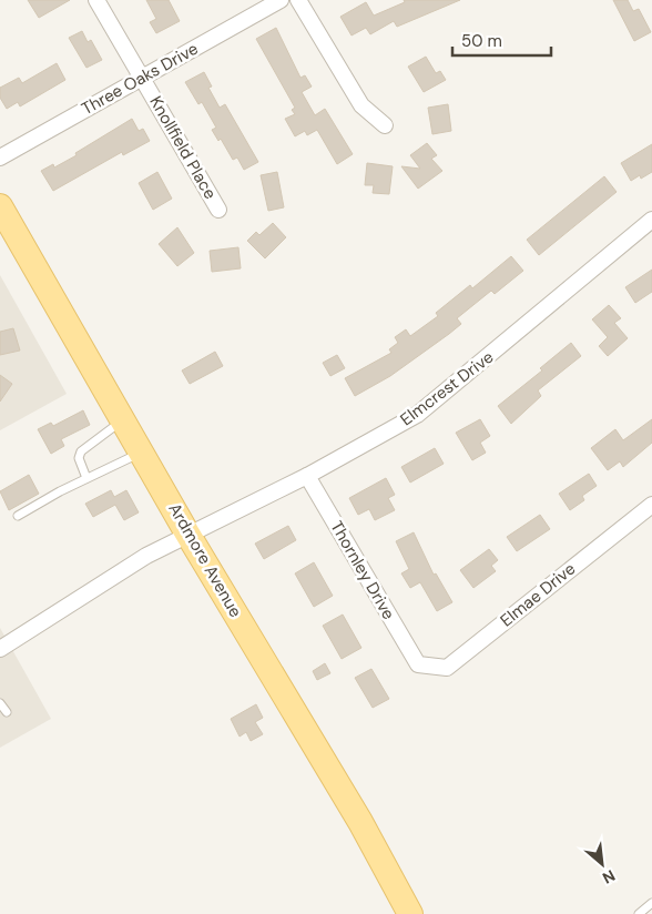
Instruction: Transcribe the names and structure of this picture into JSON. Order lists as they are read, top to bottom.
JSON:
{
  "streets": {
    "main road": ["Ardmore Avenue"],
    "street": [
      "Three Oaks Drive",
      "Knollfield Place",
      "Elmcrest Drive",
      "Thornley Drive",
      "Elmae Drive"
    ]
  },
  "crossings": [
    ["Three Oaks Drive", "Knollfield Place"],
    ["Elmcrest Drive", "Ardmore Avenue"],
    ["Elmcrest Drive", "Thornley Drive"],
    ["Thornley Drive", "Elmae Drive"]
  ],
  "scale_bar": "50 m",
  "north": "bottom right"
}
